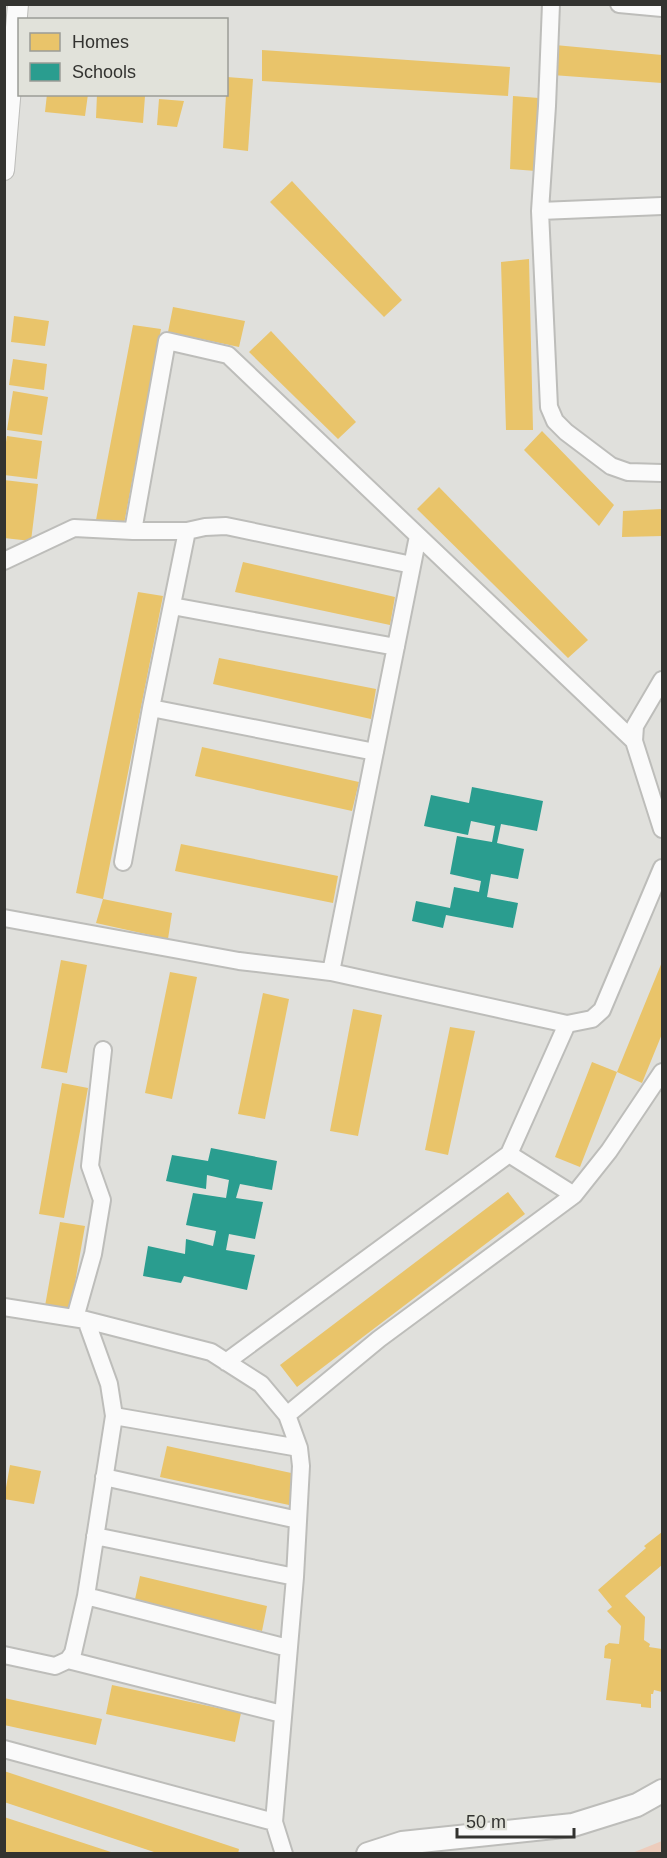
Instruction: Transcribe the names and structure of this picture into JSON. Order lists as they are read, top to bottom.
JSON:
{
  "legend": ["Homes", "Schools"],
  "scale_bar": "50 m"
}
